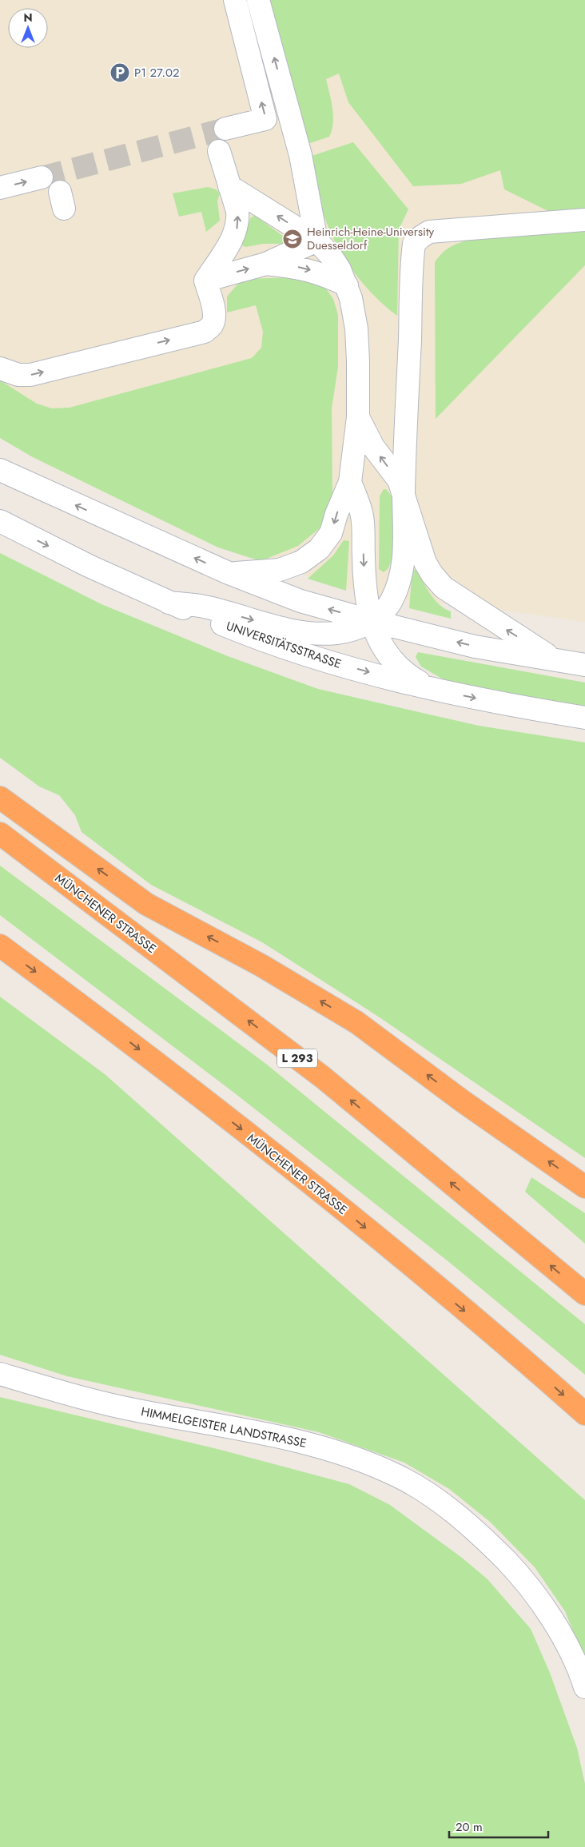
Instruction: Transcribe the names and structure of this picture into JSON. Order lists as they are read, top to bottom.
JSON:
{
  "streets": {
    "highway": ["MÜNCHENER STRASSE", "L 293"],
    "street": ["UNIVERSITÄTSSTRASSE", "HIMMELGEISTER LANDSTRASSE"]
  },
  "places": {
    "parking": ["P1 27.02"],
    "school or university": ["Heinrich-Heine-University Duesseldorf"]
  },
  "scale_bar": "20 m",
  "north": "top"
}
